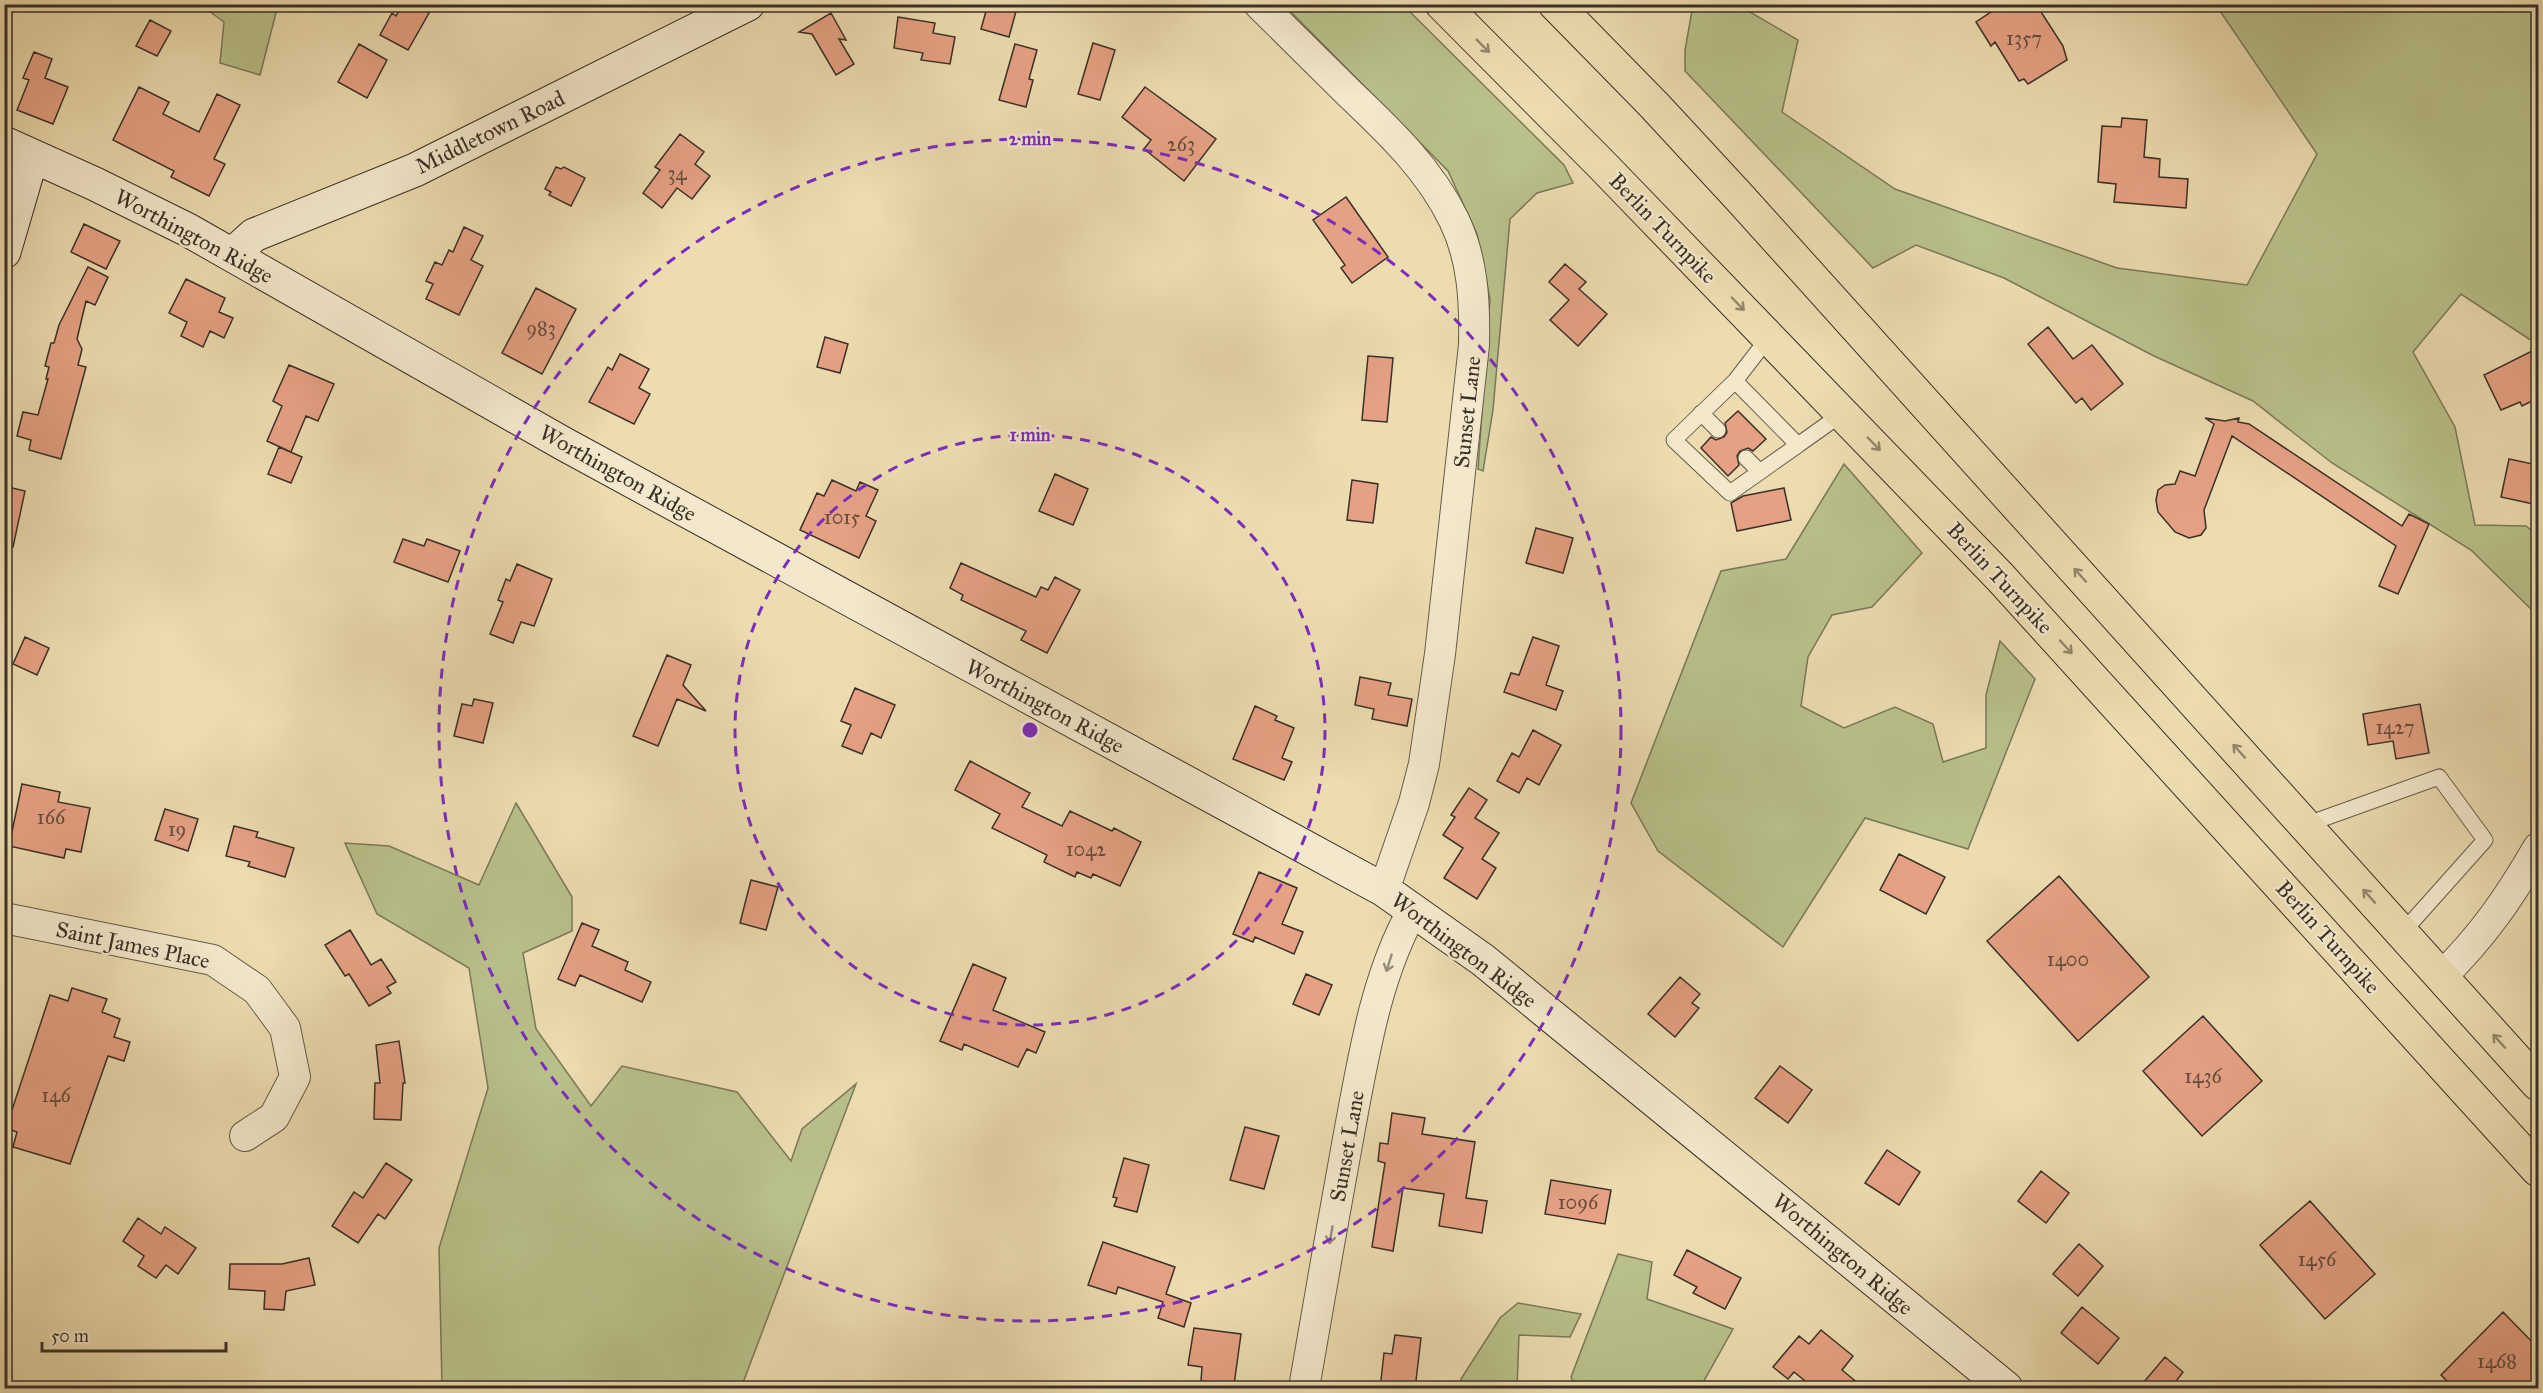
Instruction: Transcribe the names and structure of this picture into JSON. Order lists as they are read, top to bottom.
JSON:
{
  "streets": {
    "highway": ["Berlin Turnpike"],
    "street": [
      "Middletown Road",
      "Worthington Ridge",
      "Sunset Lane",
      "Saint James Place"
    ]
  },
  "crossings": [
    ["Middletown Road", "Worthington Ridge"],
    ["Worthington Ridge", "Sunset Lane"]
  ],
  "house_numbers": [
    "1357",
    "263",
    "34",
    "983",
    "1015",
    "1427",
    "166",
    "19",
    "1042",
    "1400",
    "1436",
    "146",
    "1096",
    "1456",
    "1468"
  ],
  "scale_bar": "50 m",
  "rings": ["2 min", "1 min"]
}
